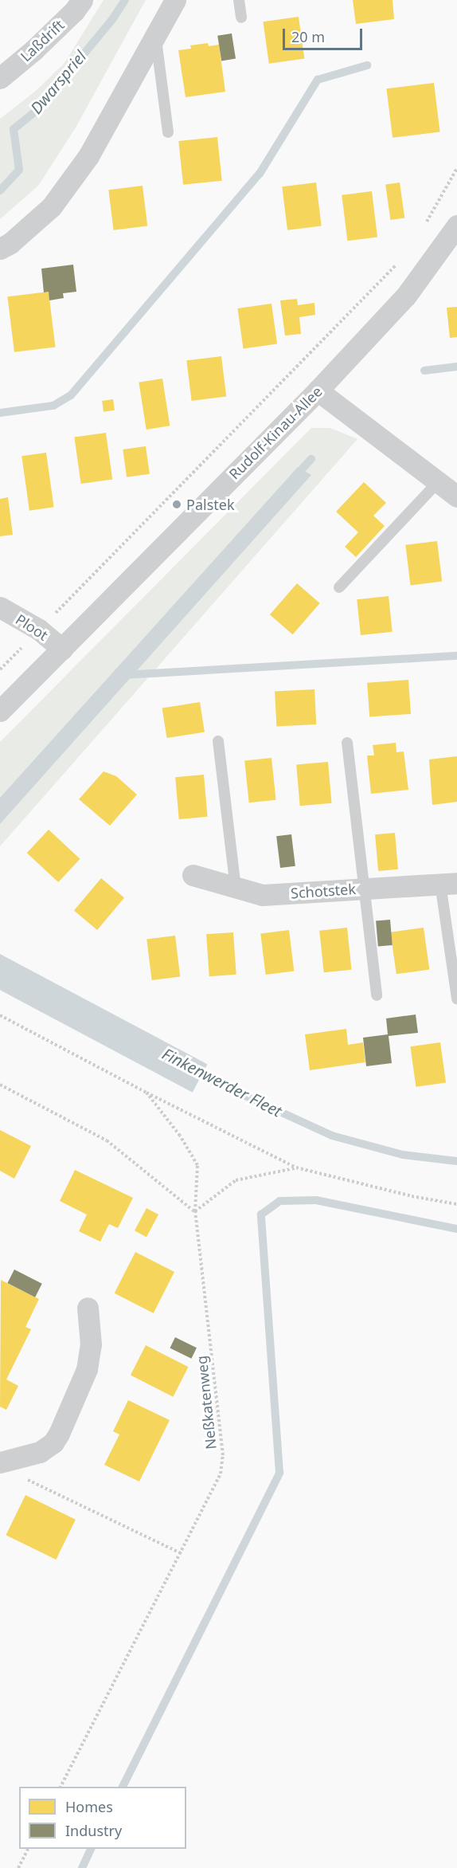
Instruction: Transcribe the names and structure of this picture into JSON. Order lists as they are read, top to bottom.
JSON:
{
  "streets": {
    "street": [
      "Laßdrift",
      "Rudolf-Kinau-Allee",
      "Ploot",
      "Schotstek"
    ],
    "path": ["Neßkatenweg"]
  },
  "crossings": [
    ["Rudolf-Kinau-Allee", "Ploot"]
  ],
  "water": ["Dwarspriel", "Finkenwerder Fleet"],
  "places": ["Palstek"],
  "legend": ["Homes", "Industry"],
  "scale_bar": "20 m"
}
